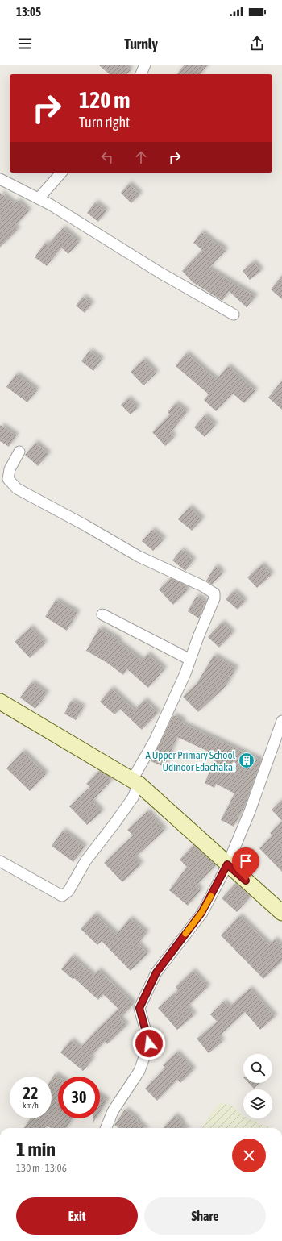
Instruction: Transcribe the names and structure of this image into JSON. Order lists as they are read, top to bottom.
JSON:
{
  "places": {
    "building": ["A Upper Primary School Udinoor Edachakai"]
  },
  "page": {
    "status": "13:05",
    "header": "Turnly",
    "turn": ["120 m", "Turn right"],
    "speed": "22 km/h",
    "limit": "30",
    "heading": ["1 min", "130 m · 13:06"],
    "buttons": ["Exit", "Share"]
  }
}
